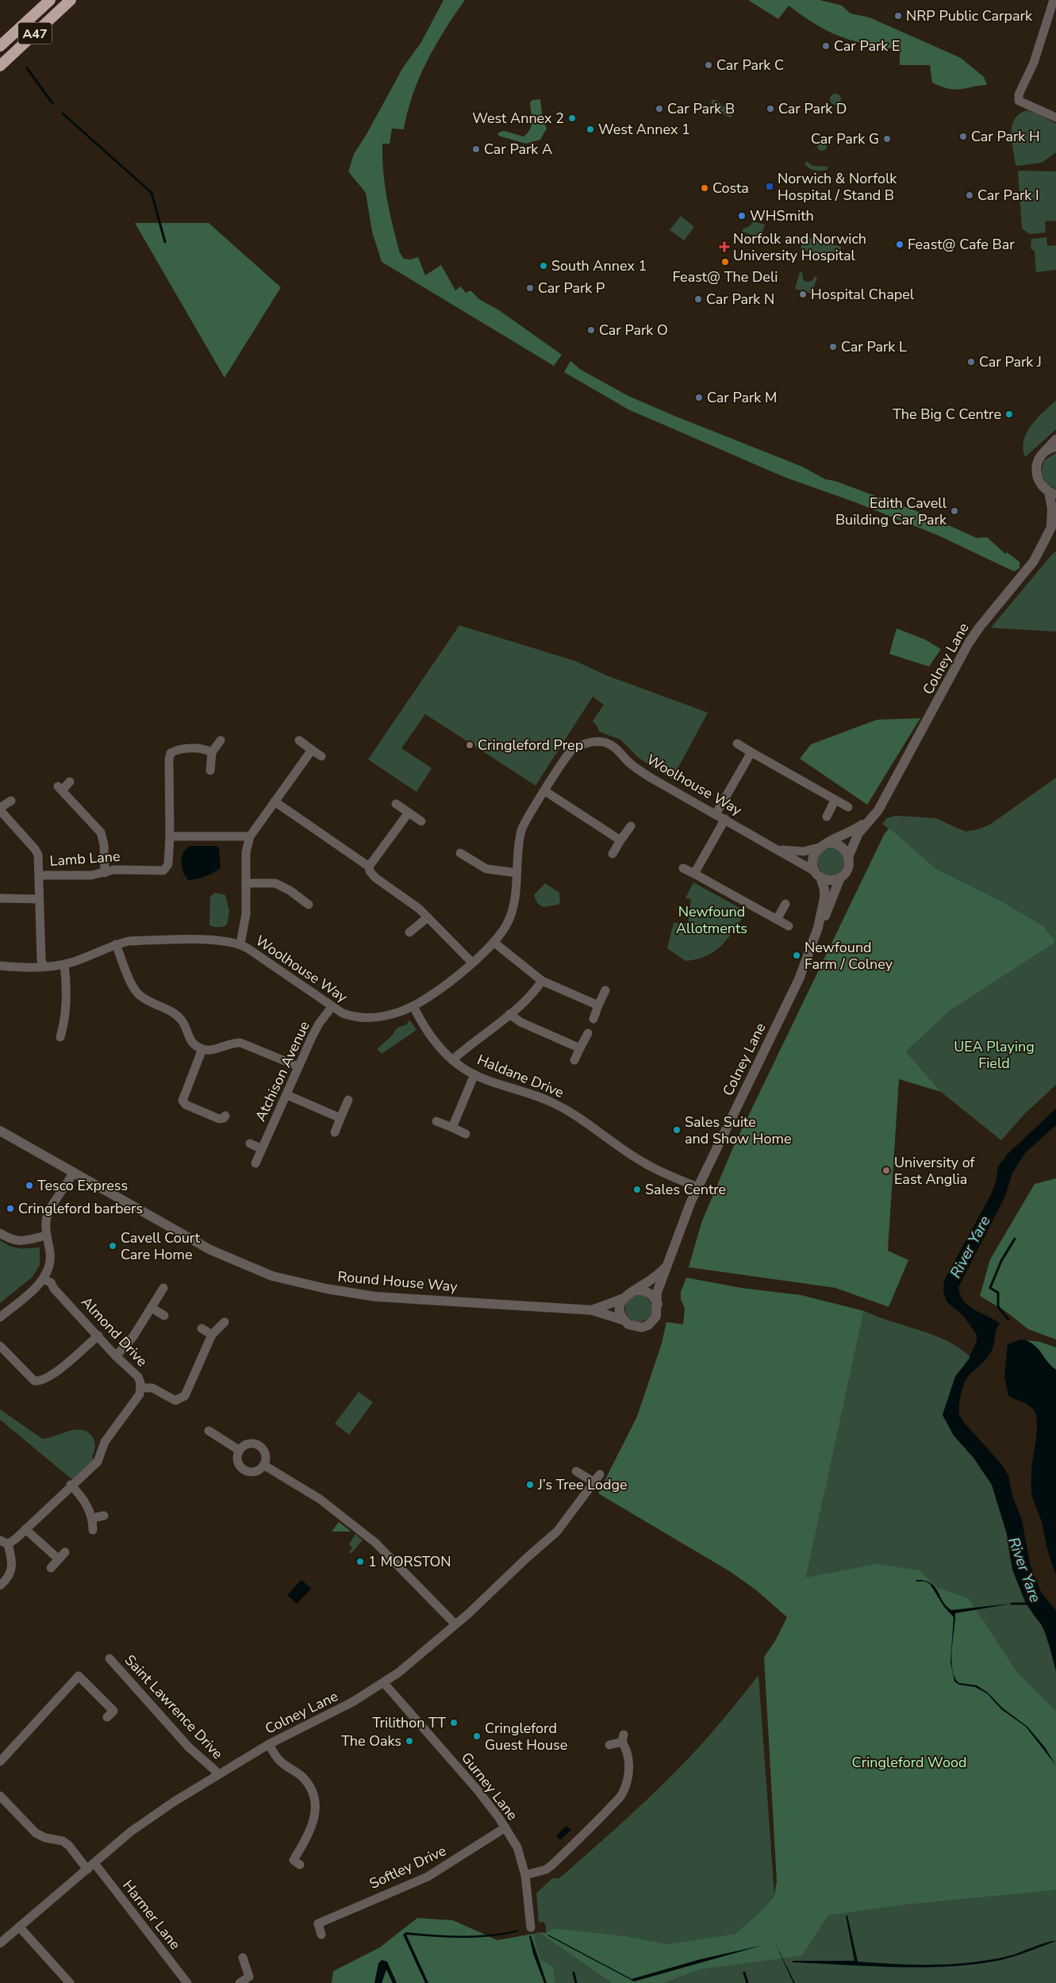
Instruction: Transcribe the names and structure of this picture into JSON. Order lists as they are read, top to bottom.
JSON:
{
  "streets": {
    "highway": ["A47"],
    "street": [
      "Colney Lane",
      "Woolhouse Way",
      "Lamb Lane",
      "Atchison Avenue",
      "Haldane Drive",
      "Round House Way",
      "Almond Drive",
      "Saint Lawrence Drive",
      "Gurney Lane",
      "Softley Drive",
      "Harmer Lane"
    ]
  },
  "crossings": [
    ["Colney Lane", "Woolhouse Way"],
    ["Colney Lane", "Haldane Drive"],
    ["Colney Lane", "Round House Way"],
    ["Colney Lane", "Saint Lawrence Drive"],
    ["Colney Lane", "Gurney Lane"],
    ["Colney Lane", "Harmer Lane"],
    ["Woolhouse Way", "Lamb Lane"],
    ["Woolhouse Way", "Atchison Avenue"],
    ["Woolhouse Way", "Haldane Drive"],
    ["Gurney Lane", "Softley Drive"]
  ],
  "water": ["River Yare"],
  "parks": ["Newfound Allotments", "UEA Playing Field", "Cringleford Wood"],
  "places": {
    "other": [
      "NRP Public Carpark",
      "Car Park E",
      "Car Park C",
      "Car Park B",
      "Car Park D",
      "West Annex 2",
      "West Annex 1",
      "Car Park H",
      "Car Park G",
      "Car Park A",
      "Costa",
      "Car Park I",
      "WHSmith",
      "Feast@ Cafe Bar",
      "Feast@ The Deli",
      "South Annex 1",
      "Car Park P",
      "Hospital Chapel",
      "Car Park N",
      "Car Park O",
      "Car Park L",
      "Car Park J",
      "Car Park M",
      "The Big C Centre",
      "Edith Cavell Building Car Park",
      "Cringleford Prep",
      "Newfound Farm / Colney",
      "Sales Suite and Show Home",
      "University of East Anglia",
      "Tesco Express",
      "Sales Centre",
      "Cringleford barbers",
      "Cavell Court Care Home",
      "J’s Tree Lodge",
      "1 MORSTON",
      "Trilithon TT",
      "Cringleford Guest House",
      "The Oaks"
    ],
    "transit": ["Norwich & Norfolk Hospital / Stand B"],
    "health": ["Norfolk and Norwich University Hospital"]
  }
}
